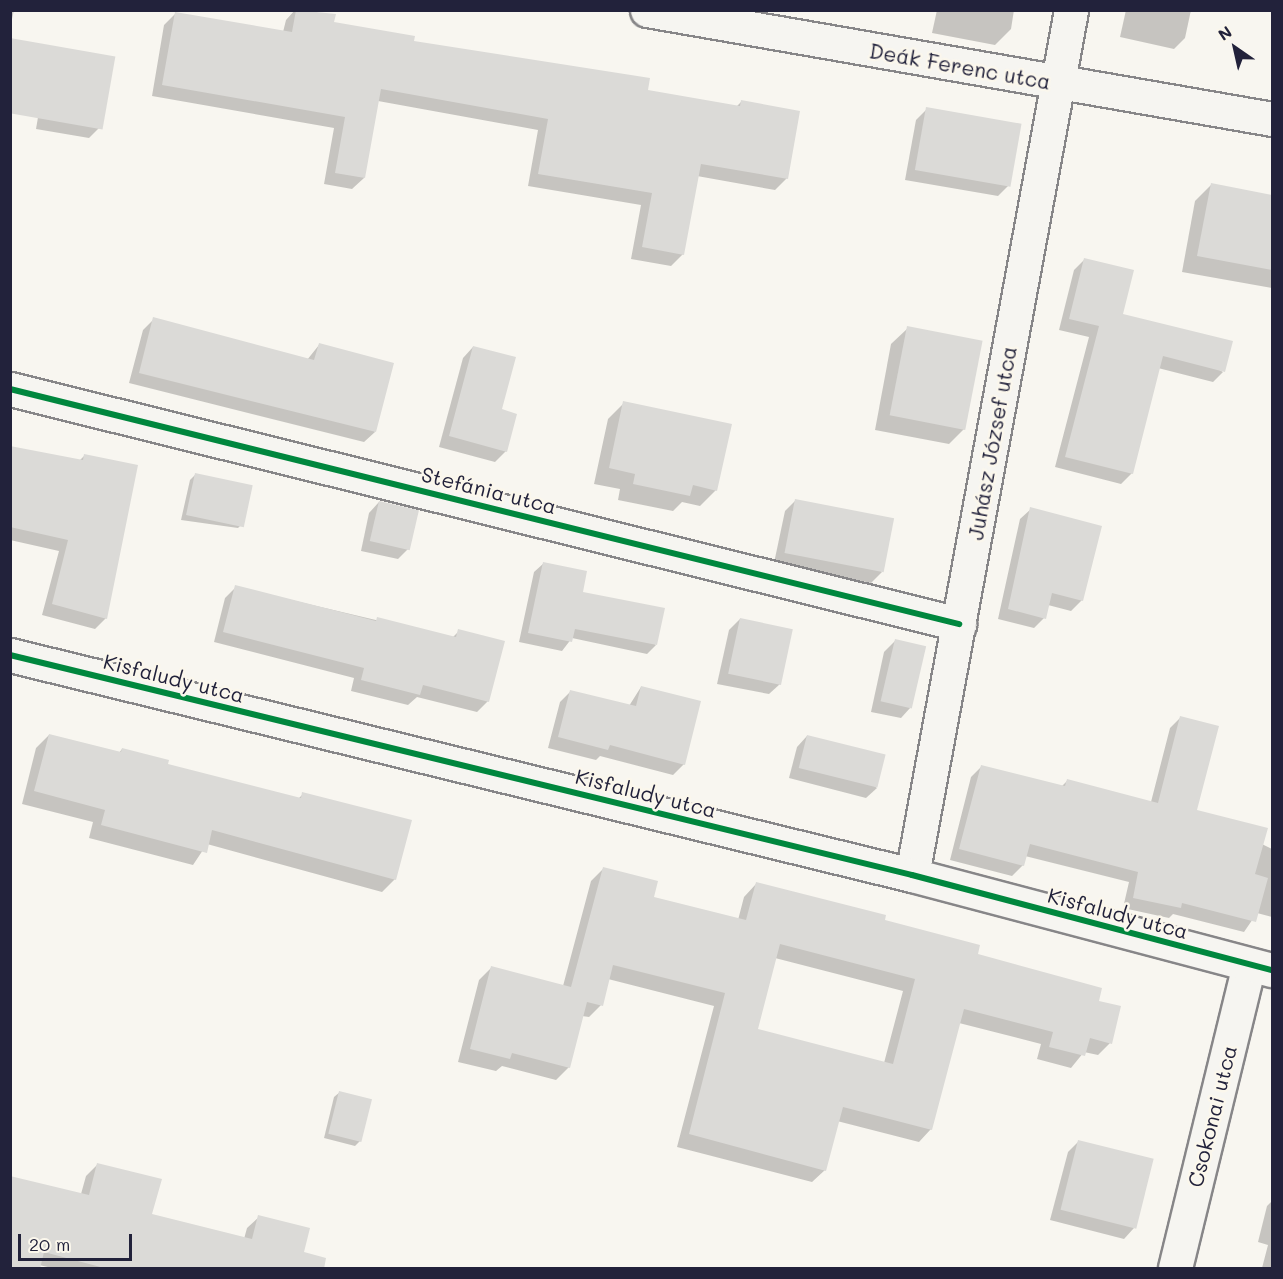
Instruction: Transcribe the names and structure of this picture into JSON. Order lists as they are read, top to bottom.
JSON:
{
  "streets": {
    "street": [
      "Deák Ferenc utca",
      "Juhász József utca",
      "Stefánia utca",
      "Kisfaludy utca",
      "Csokonai utca"
    ]
  },
  "crossings": [
    ["Deák Ferenc utca", "Juhász József utca"],
    ["Juhász József utca", "Stefánia utca"],
    ["Juhász József utca", "Kisfaludy utca"],
    ["Kisfaludy utca", "Csokonai utca"]
  ],
  "scale_bar": "20 m",
  "north": "top left"
}
